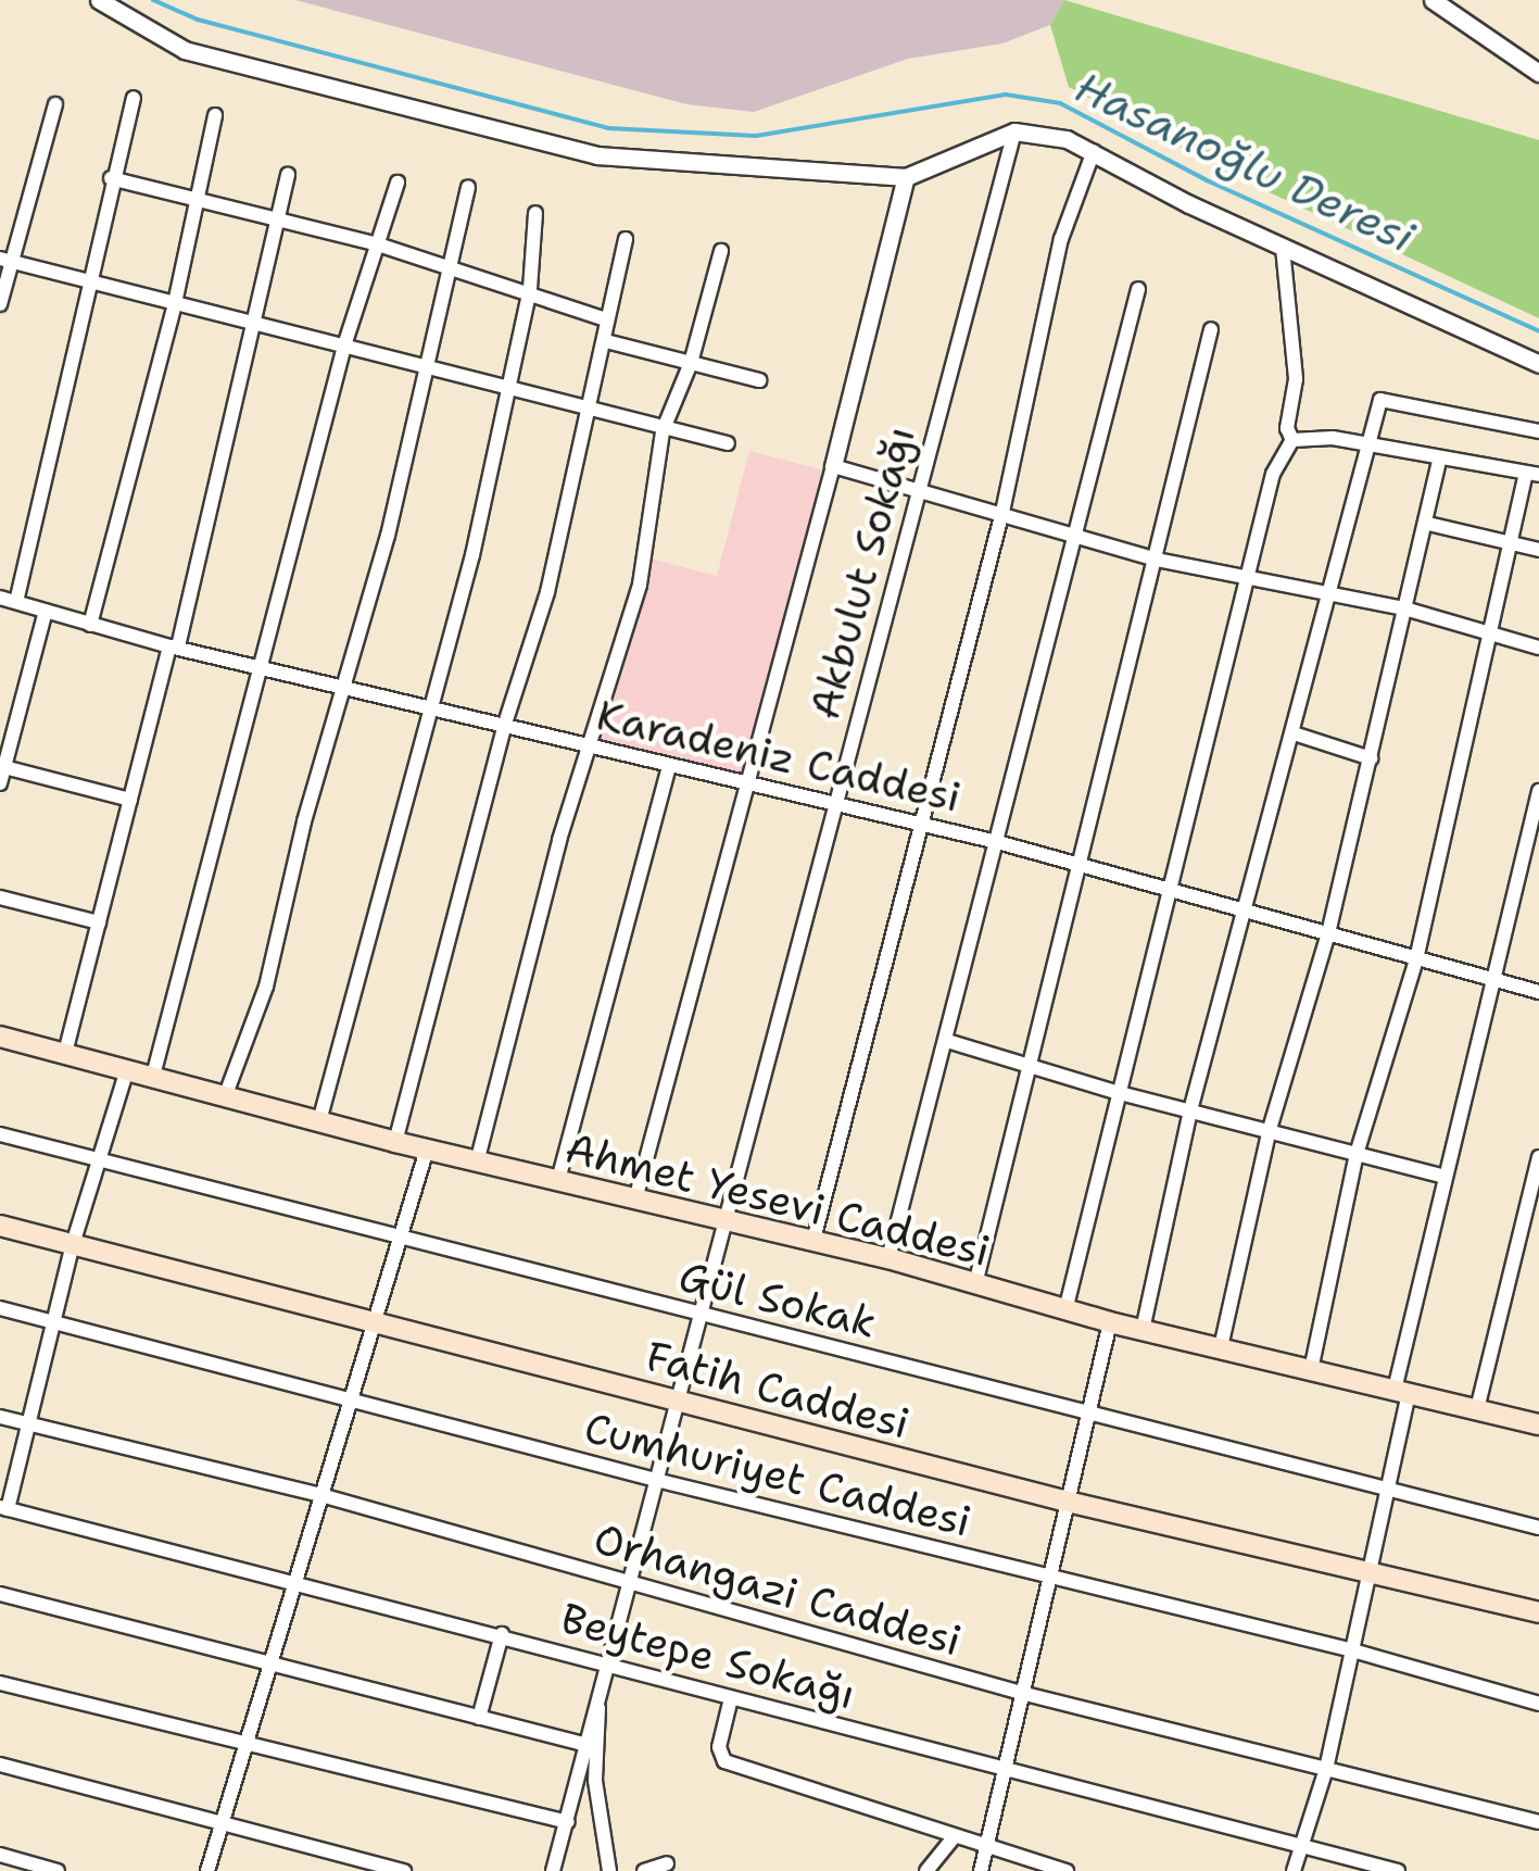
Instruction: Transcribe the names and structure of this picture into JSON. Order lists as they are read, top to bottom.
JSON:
{
  "streets": {
    "main road": ["Ahmet Yesevi Caddesi", "Fatih Caddesi"],
    "street": [
      "Akbulut Sokağı",
      "Karadeniz Caddesi",
      "Gül Sokak",
      "Cumhuriyet Caddesi",
      "Orhangazi Caddesi",
      "Beytepe Sokağı"
    ]
  },
  "crossings": [
    ["Akbulut Sokağı", "Karadeniz Caddesi"],
    ["Akbulut Sokağı", "Ahmet Yesevi Caddesi"],
    ["Akbulut Sokağı", "Gül Sokak"],
    ["Akbulut Sokağı", "Fatih Caddesi"],
    ["Akbulut Sokağı", "Cumhuriyet Caddesi"],
    ["Akbulut Sokağı", "Orhangazi Caddesi"],
    ["Akbulut Sokağı", "Beytepe Sokağı"]
  ],
  "water": ["Hasanoğlu Deresi"]
}
